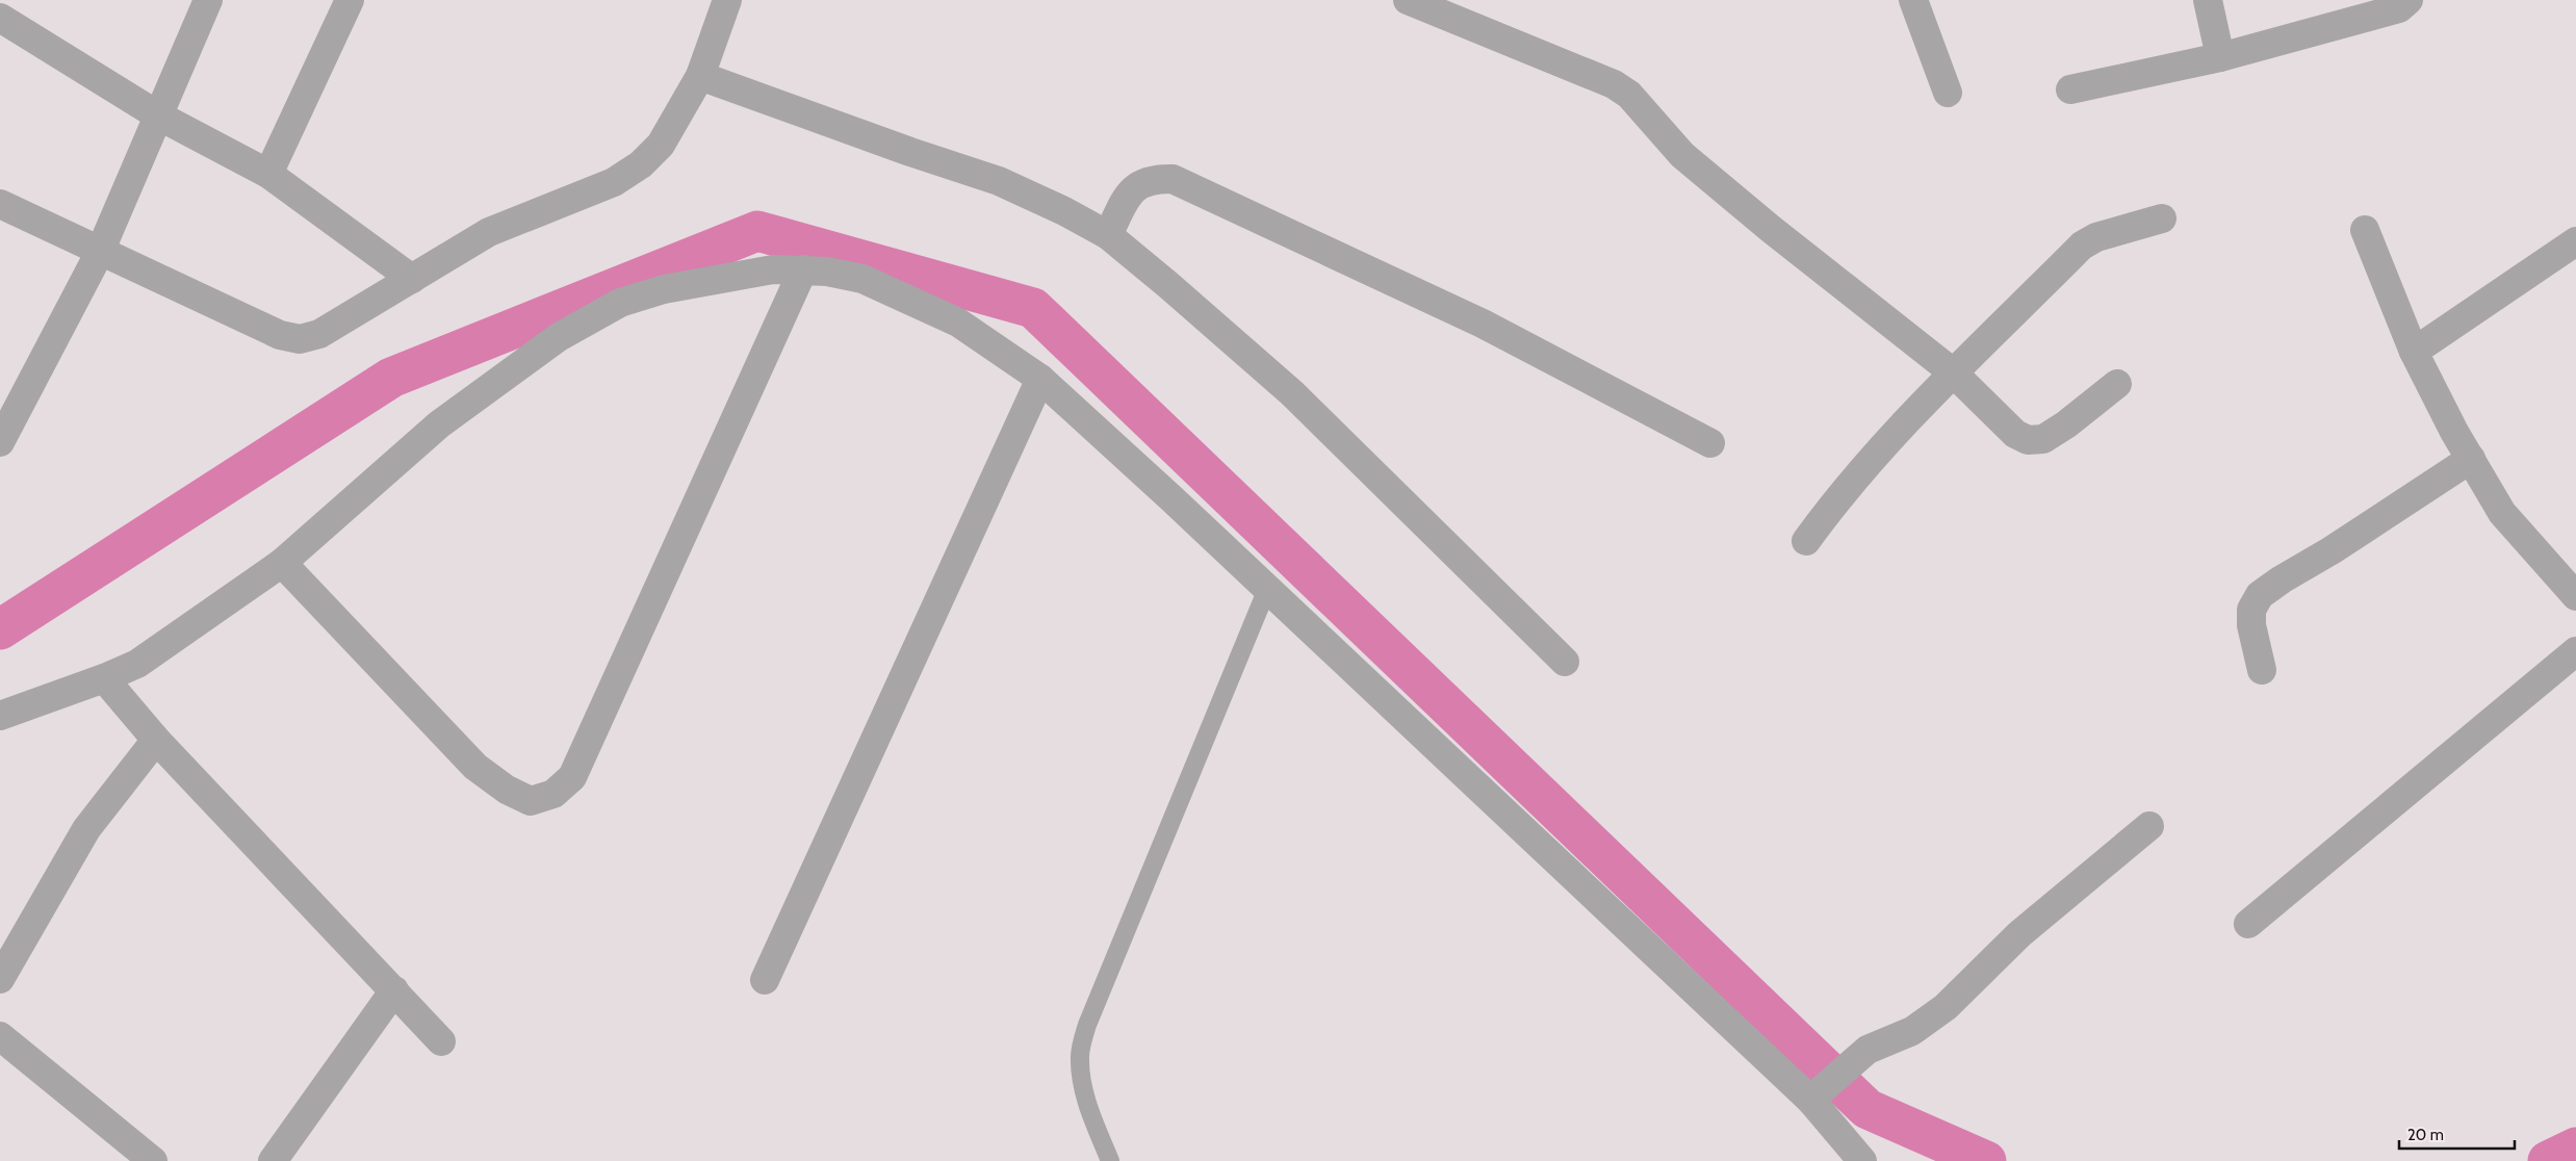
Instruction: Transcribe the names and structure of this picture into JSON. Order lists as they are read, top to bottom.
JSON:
{
  "scale_bar": "20 m"
}
